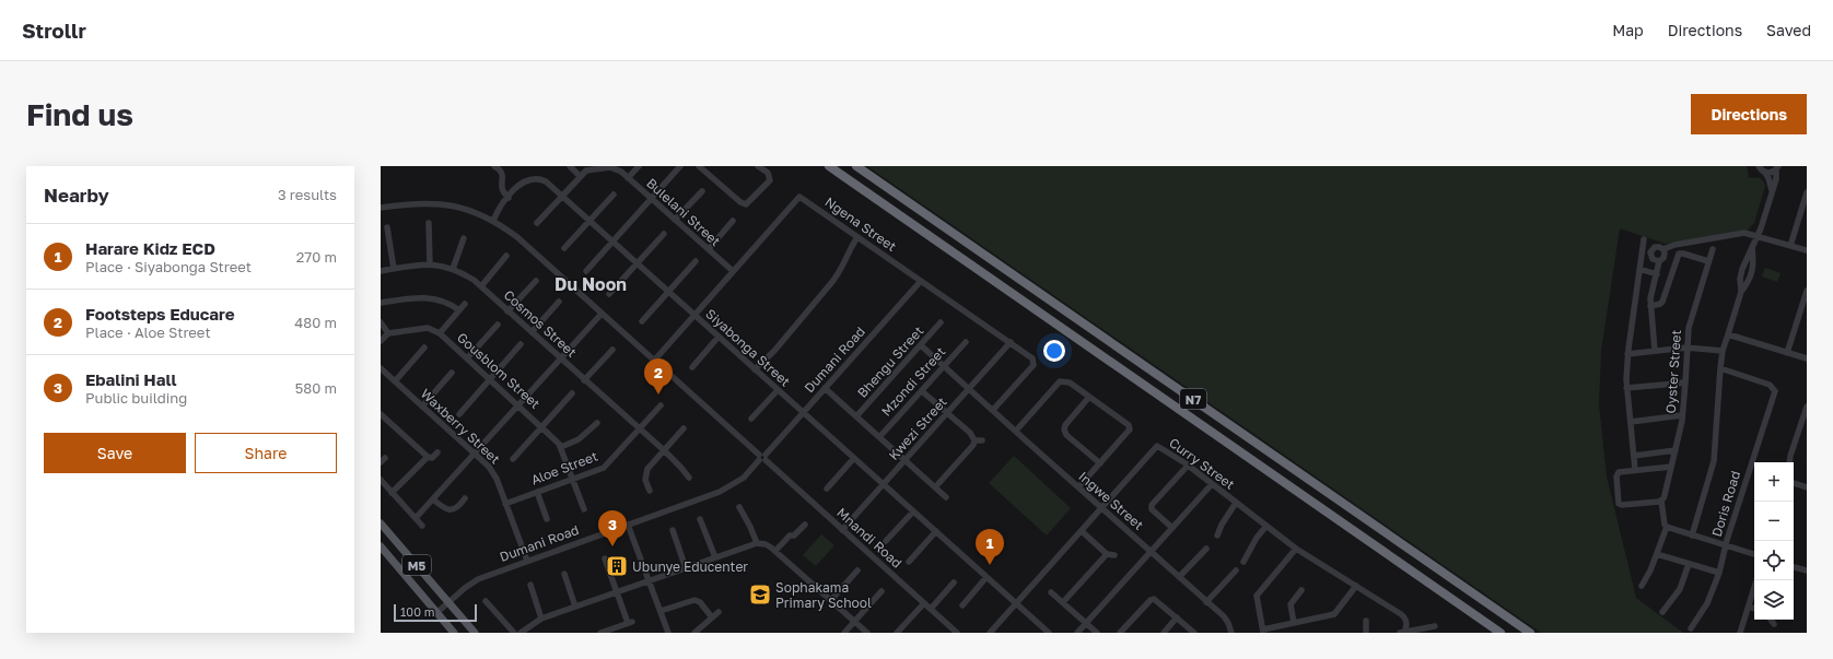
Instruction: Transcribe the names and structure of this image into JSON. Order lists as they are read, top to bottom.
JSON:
{
  "streets": {
    "highway": ["N7"],
    "main road": ["M5"],
    "street": [
      "Bulelani Street",
      "Ngena Street",
      "Cosmos Street",
      "Siyabonga Street",
      "Dumani Road",
      "Bhengu Street",
      "Gousblom Street",
      "Oyster Street",
      "Mzondi Street",
      "Waxberry Street",
      "Kwezi Street",
      "Curry Street",
      "Aloe Street",
      "Ingwe Street",
      "Doris Road",
      "Mnandi Road"
    ]
  },
  "crossings": [
    ["Bulelani Street", "Ngena Street"],
    ["Bulelani Street", "Siyabonga Street"],
    ["Ngena Street", "Siyabonga Street"],
    ["Ngena Street", "Dumani Road"],
    ["Ngena Street", "Kwezi Street"],
    ["Ngena Street", "Ingwe Street"],
    ["Ngena Street", "Mnandi Road"],
    ["Cosmos Street", "Aloe Street"],
    ["Siyabonga Street", "Dumani Road"],
    ["Siyabonga Street", "Kwezi Street"],
    ["Siyabonga Street", "Curry Street"],
    ["Siyabonga Street", "Mnandi Road"],
    ["Dumani Road", "Waxberry Street"],
    ["Dumani Road", "Mnandi Road"],
    ["Dumani Road", "M5"],
    ["Bhengu Street", "Ingwe Street"],
    ["Gousblom Street", "Aloe Street"],
    ["Mzondi Street", "Ingwe Street"],
    ["Waxberry Street", "Aloe Street"],
    ["Kwezi Street", "Ingwe Street"],
    ["Kwezi Street", "Mnandi Road"],
    ["Curry Street", "Ingwe Street"]
  ],
  "districts": ["Du Noon"],
  "places": {
    "building": ["Ubunye Educenter"],
    "school or university": ["Sophakama Primary School"]
  },
  "scale_bar": "100 m",
  "page": {
    "header": "Strollr",
    "nav": ["Map", "Directions", "Saved"],
    "buttons": [
      "Directions",
      ["Save", "Share"]
    ],
    "title": "Find us",
    "heading": ["Nearby", "3 results"],
    "list": [
      {
        "mark": "1",
        "name": "Harare Kidz ECD",
        "note": "Place · Siyabonga Street",
        "value": "270 m"
      },
      {
        "mark": "2",
        "name": "Footsteps Educare",
        "note": "Place · Aloe Street",
        "value": "480 m"
      },
      {
        "mark": "3",
        "name": "Ebalini Hall",
        "note": "Public building",
        "value": "580 m"
      }
    ],
    "pins": ["2", "3", "1"],
    "map_buttons": ["+", "−"],
    "scale": "100 m"
  }
}
